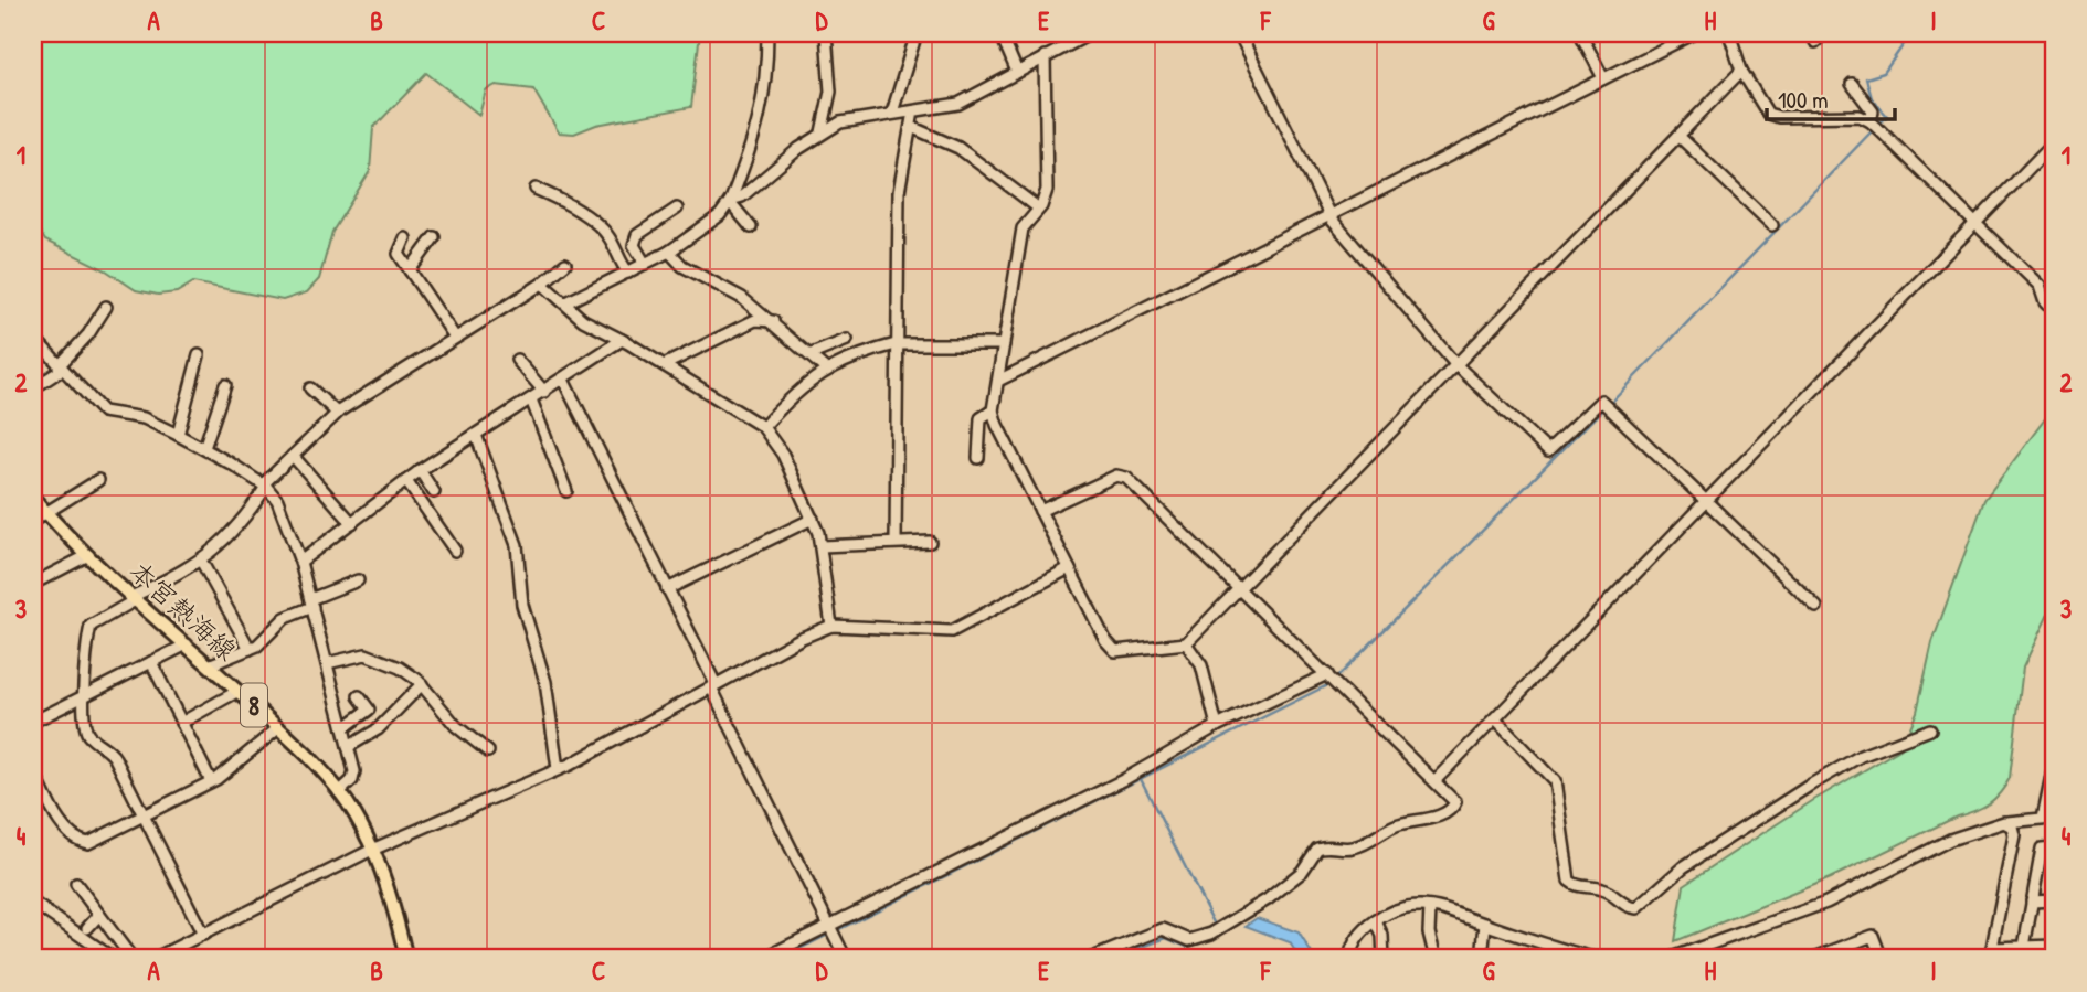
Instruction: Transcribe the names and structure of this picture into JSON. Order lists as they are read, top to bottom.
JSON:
{
  "streets": {
    "main road": ["本宮熱海線", "8"]
  },
  "scale_bar": "100 m",
  "grid": {
    "columns": [
      "A",
      "B",
      "C",
      "D",
      "E",
      "F",
      "G",
      "H",
      "I"
    ],
    "rows": [
      "1",
      "2",
      "3",
      "4"
    ]
  }
}
